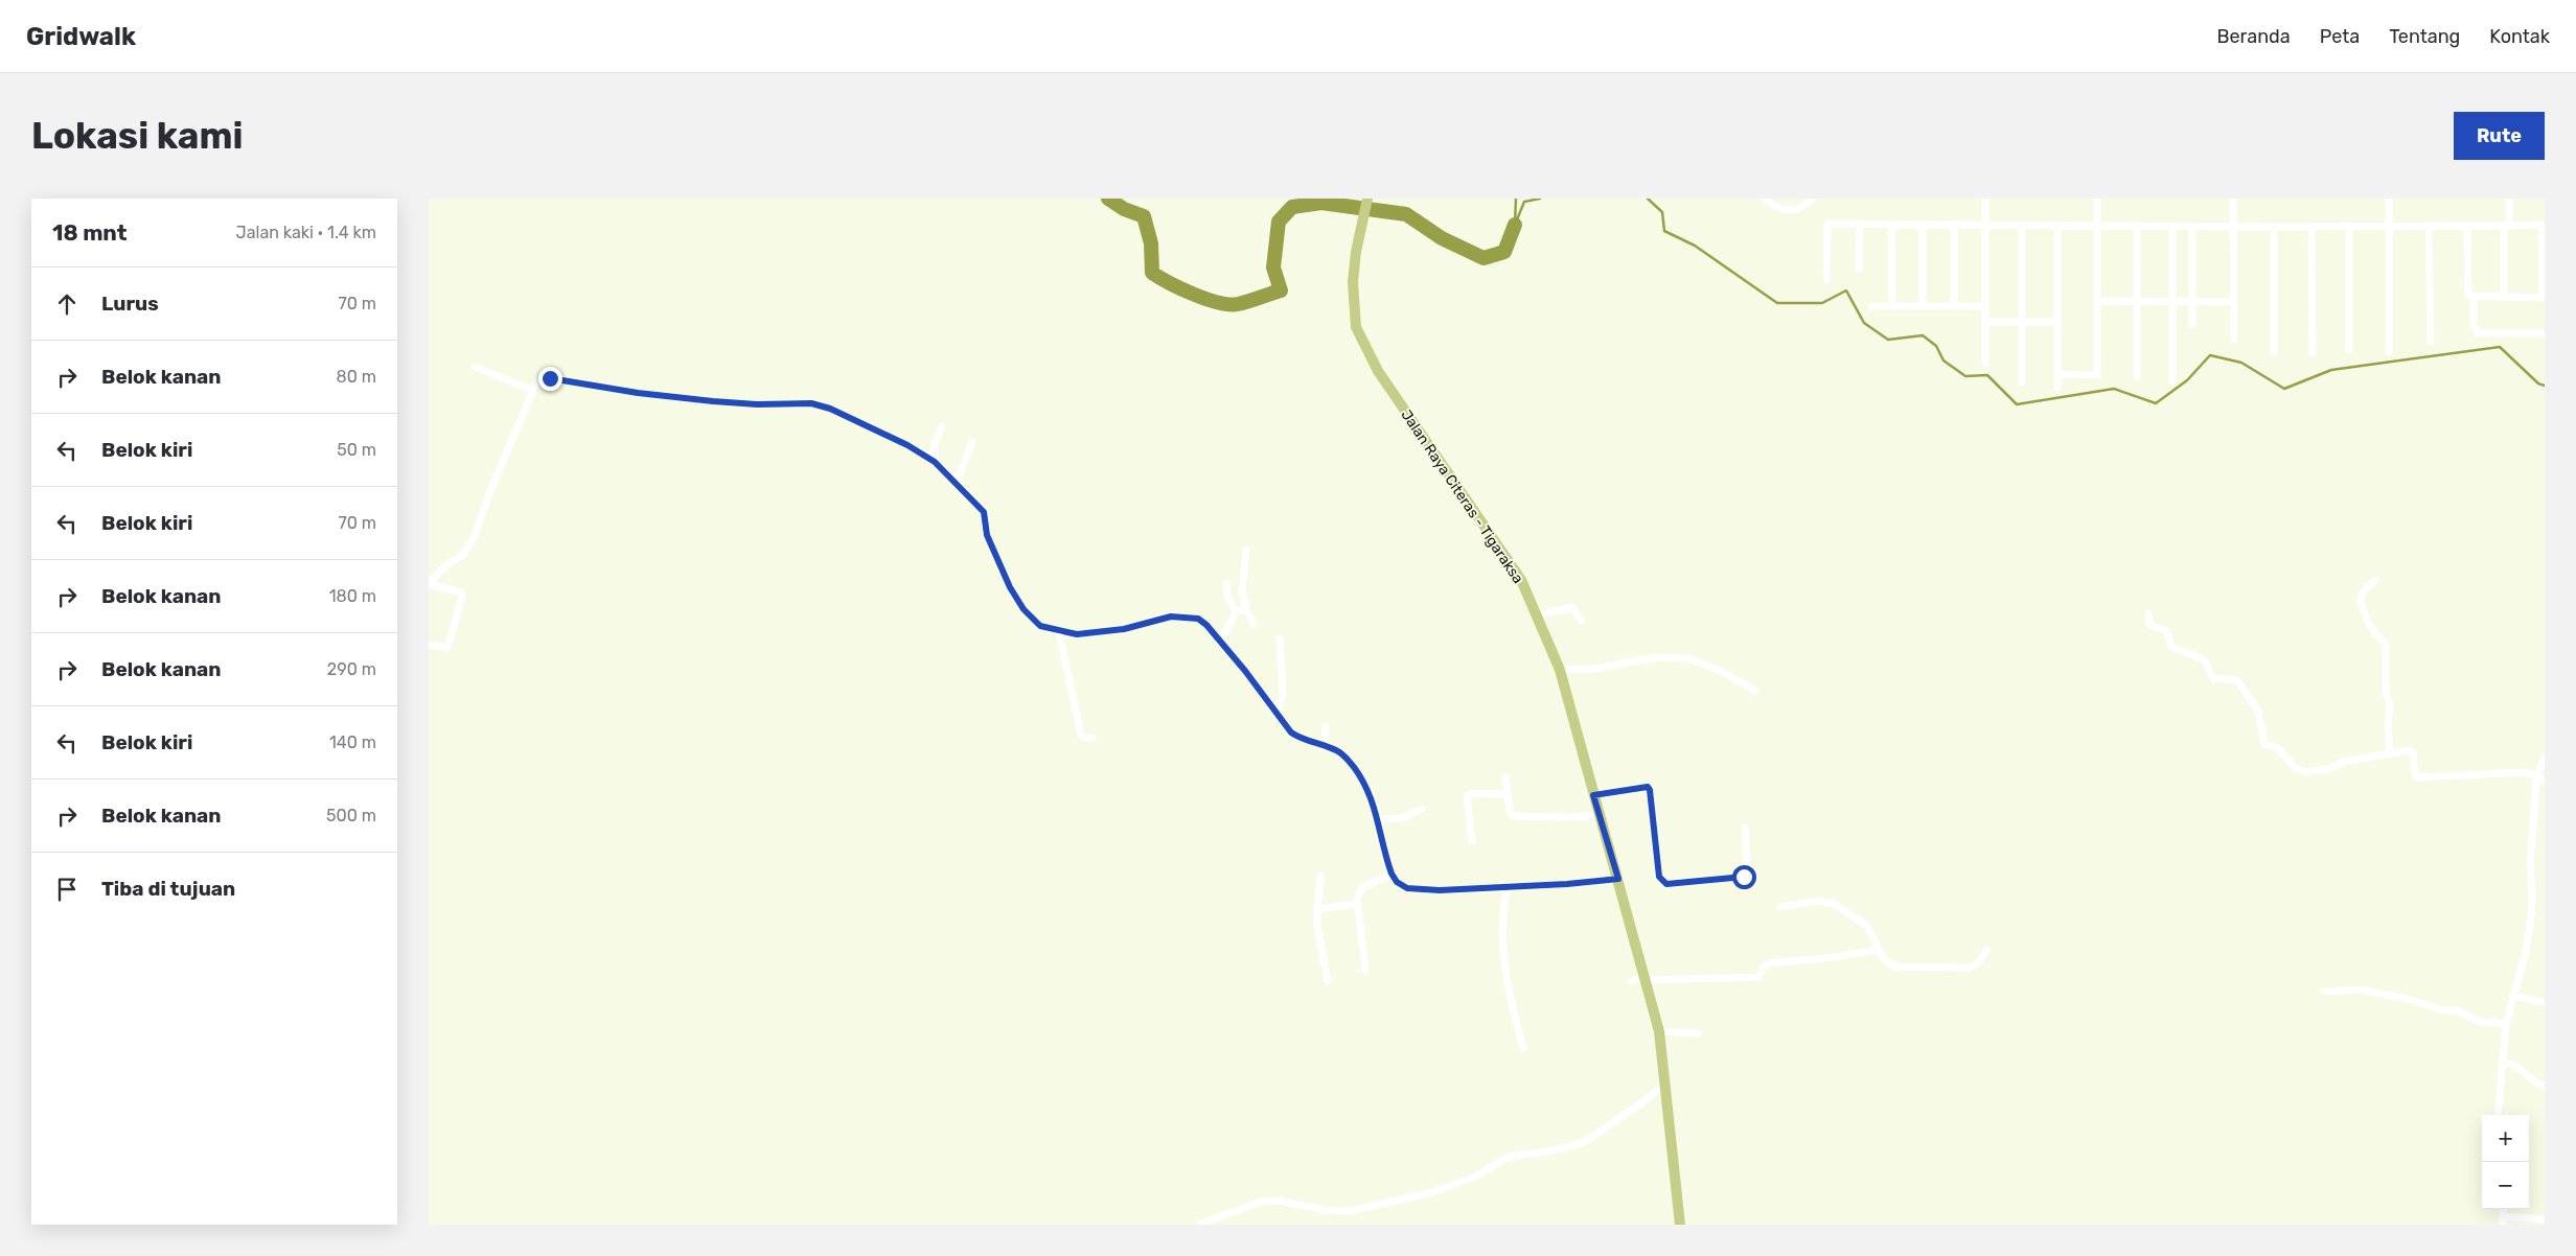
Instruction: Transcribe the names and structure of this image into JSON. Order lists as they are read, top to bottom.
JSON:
{
  "streets": {
    "main road": ["Jalan Raya Citeras - Tigaraksa"]
  },
  "page": {
    "header": "Gridwalk",
    "nav": [
      "Beranda",
      "Peta",
      "Tentang",
      "Kontak"
    ],
    "buttons": "Rute",
    "title": "Lokasi kami",
    "heading": ["18 mnt", "Jalan kaki · 1.4 km"],
    "list": [
      ["Lurus", "70 m"],
      ["Belok kanan", "80 m"],
      ["Belok kiri", "50 m"],
      ["Belok kiri", "70 m"],
      ["Belok kanan", "180 m"],
      ["Belok kanan", "290 m"],
      ["Belok kiri", "140 m"],
      ["Belok kanan", "500 m"],
      "Tiba di tujuan"
    ],
    "map_buttons": ["+", "−"]
  }
}
